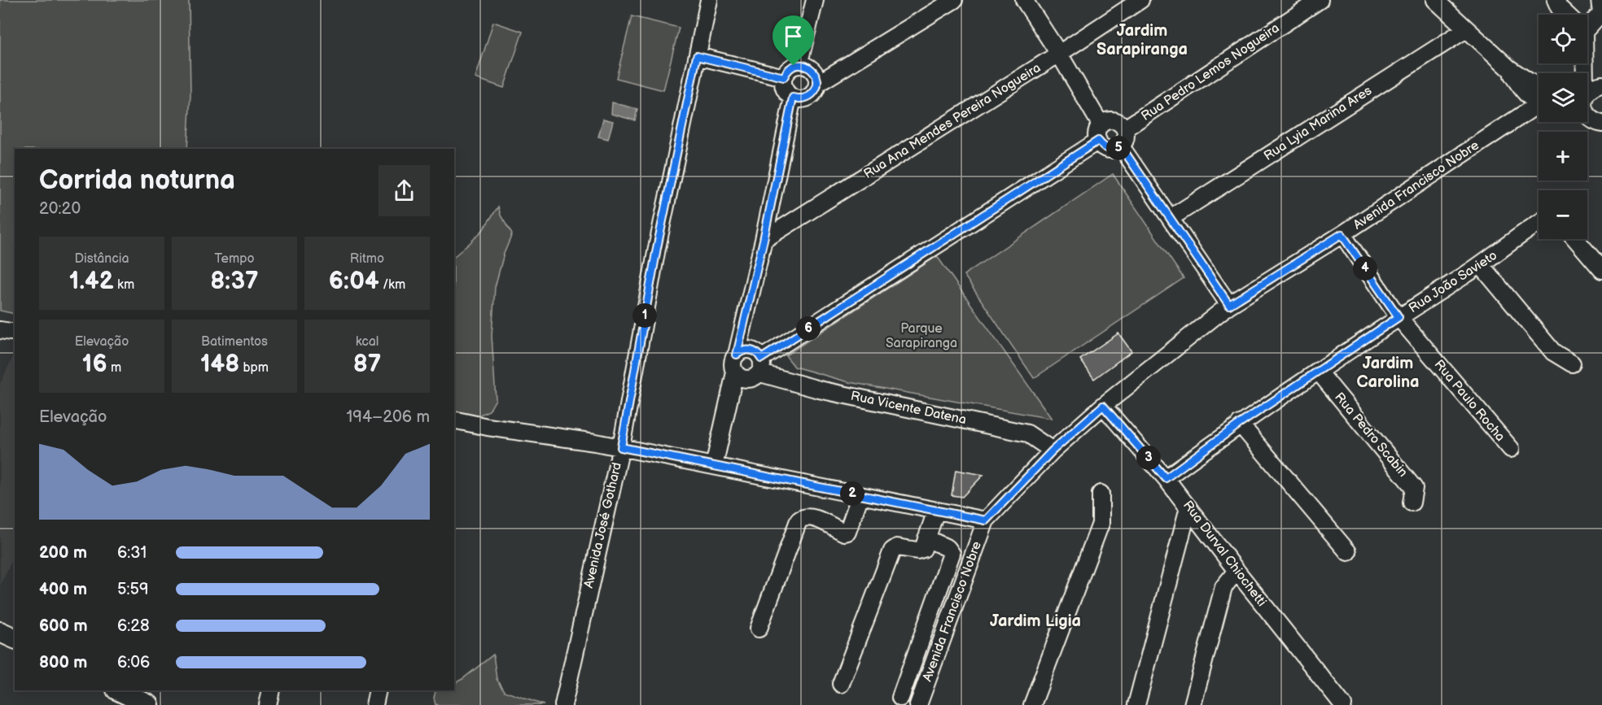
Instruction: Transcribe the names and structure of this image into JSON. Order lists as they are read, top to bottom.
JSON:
{
  "streets": {
    "street": [
      "Rua Pedro Lemos Nogueira",
      "Rua Ana Mendes Pereira Nogueira",
      "Rua Lyia Marina Ares",
      "Avenida Francisco Nobre",
      "Rua João Savieto",
      "Rua Paulo Rocha",
      "Rua Vicente Datena",
      "Rua Pedro Scabin",
      "Avenida José Gothard",
      "Rua Durval Chiochetti"
    ]
  },
  "crossings": [
    ["Avenida Francisco Nobre", "Rua Paulo Rocha"],
    ["Avenida Francisco Nobre", "Rua Vicente Datena"],
    ["Avenida Francisco Nobre", "Rua Durval Chiochetti"],
    ["Rua João Savieto", "Rua Paulo Rocha"],
    ["Rua João Savieto", "Rua Pedro Scabin"],
    ["Rua João Savieto", "Rua Durval Chiochetti"]
  ],
  "districts": ["Jardim Sarapiranga", "Jardim Carolina", "Jardim Ligia"],
  "parks": ["Parque Sarapiranga"],
  "page": {
    "map_buttons": ["+", "−"],
    "pins": [
      "5",
      "4",
      "1",
      "6",
      "3",
      "2"
    ],
    "heading": ["Corrida noturna", "20:20"],
    "stats": [
      ["Distância", "1.42 km"],
      ["Tempo", "8:37"],
      ["Ritmo", "6:04 /km"],
      ["Elevação", "16 m"],
      ["Batimentos", "148 bpm"],
      ["kcal", "87"]
    ],
    "chart": ["Elevação", "194–206 m"],
    "list": [
      {
        "name": "200 m",
        "note": "6:31"
      },
      {
        "name": "400 m",
        "note": "5:59"
      },
      {
        "name": "600 m",
        "note": "6:28"
      },
      {
        "name": "800 m",
        "note": "6:06"
      }
    ]
  }
}
